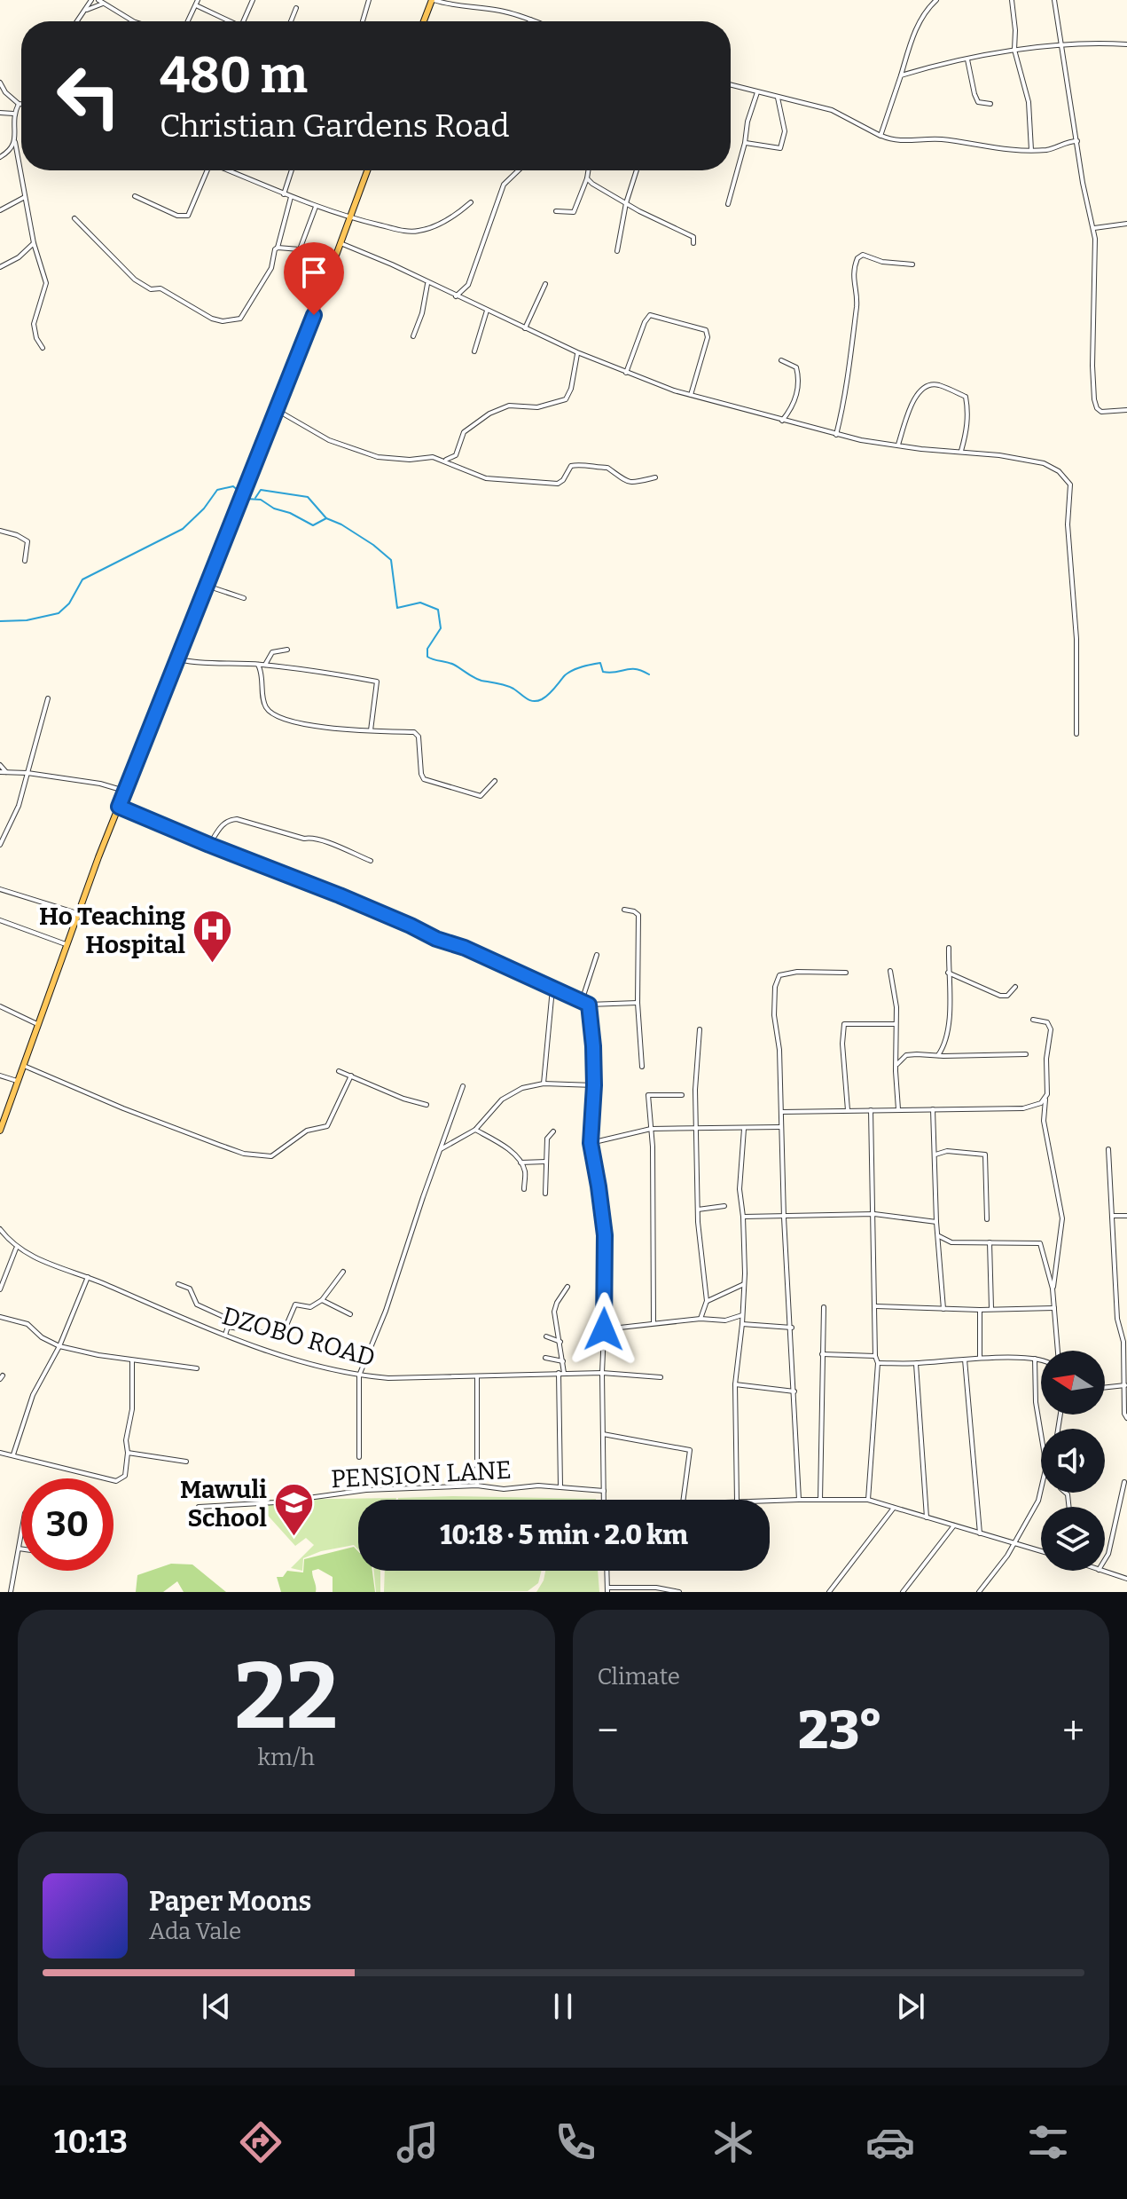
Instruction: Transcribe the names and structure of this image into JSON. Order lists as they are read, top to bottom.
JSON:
{
  "streets": {
    "street": ["DZOBO ROAD", "PENSION LANE"]
  },
  "places": {
    "hospital": ["Ho Teaching Hospital"],
    "school or university": ["Mawuli School"]
  },
  "north": "left",
  "page": {
    "turn": ["480 m", "Christian Gardens Road"],
    "limit": "30",
    "trip": "10:18 · 5 min · 2.0 km",
    "tile": [
      ["22", "km/h"],
      "Climate"
    ],
    "heat": ["−", "23°", "+"],
    "song": ["Paper Moons", "Ada Vale"],
    "tabs": "10:13"
  }
}
